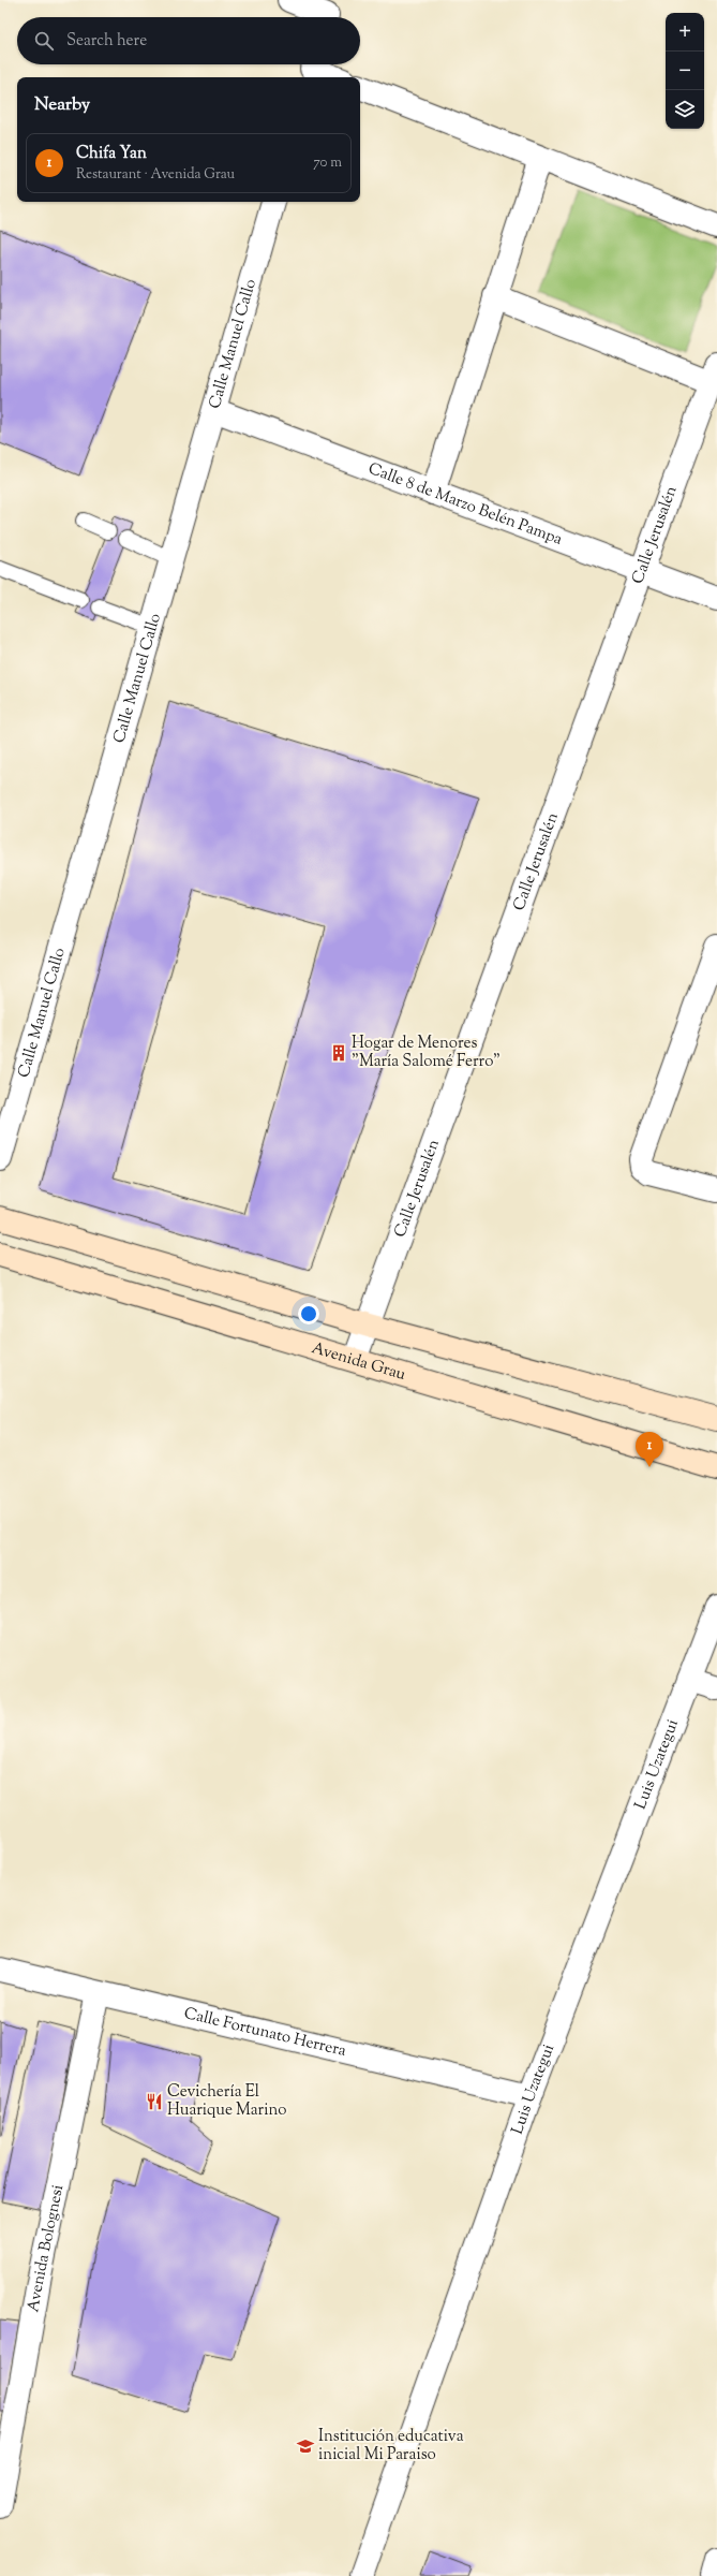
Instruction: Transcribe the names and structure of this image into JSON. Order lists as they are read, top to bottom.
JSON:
{
  "streets": {
    "main road": ["Avenida Grau"],
    "street": [
      "Calle Manuel Callo",
      "Calle 8 de Marzo Belén Pampa",
      "Calle Jerusalén",
      "Luis Uzategui",
      "Calle Fortunato Herrera",
      "Avenida Bolognesi"
    ]
  },
  "crossings": [
    ["Calle Manuel Callo", "Calle 8 de Marzo Belén Pampa"],
    ["Calle 8 de Marzo Belén Pampa", "Calle Jerusalén"],
    ["Calle Jerusalén", "Avenida Grau"],
    ["Luis Uzategui", "Calle Fortunato Herrera"],
    ["Calle Fortunato Herrera", "Avenida Bolognesi"]
  ],
  "places": {
    "building": ["Hogar de Menores \"María Salomé Ferro\""],
    "restaurant": ["Cevichería El Huarique Marino"],
    "school or university": ["Institución educativa inicial Mi Paraiso"]
  },
  "page": {
    "map_buttons": ["+", "−"],
    "search": "Search here",
    "heading": "Nearby",
    "list": [
      {
        "mark": "1",
        "name": "Chifa Yan",
        "note": "Restaurant · Avenida Grau",
        "value": "70 m"
      }
    ],
    "pins": "1"
  }
}
